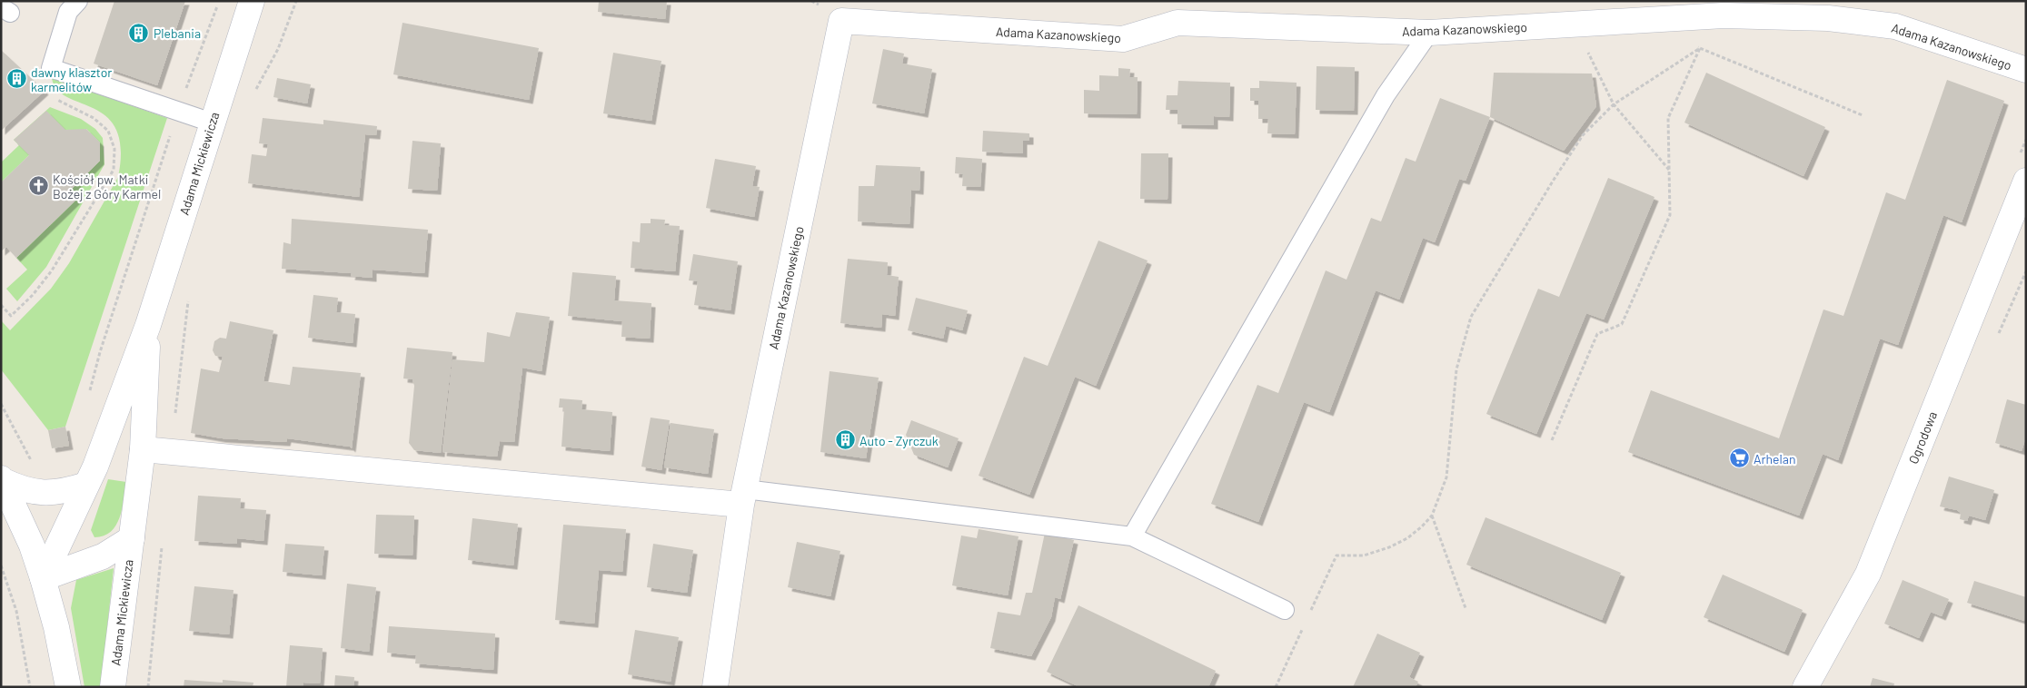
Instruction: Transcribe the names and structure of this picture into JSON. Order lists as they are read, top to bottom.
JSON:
{
  "streets": {
    "street": ["Adama Kazanowskiego", "Adama Mickiewicza", "Ogrodowa"]
  },
  "places": {
    "building": ["Plebania", "dawny klasztor karmelitów", "Auto - Zyrczuk"],
    "church": ["Kościół pw. Matki Bożej z Góry Karmel"],
    "supermarket": ["Arhelan"]
  }
}
